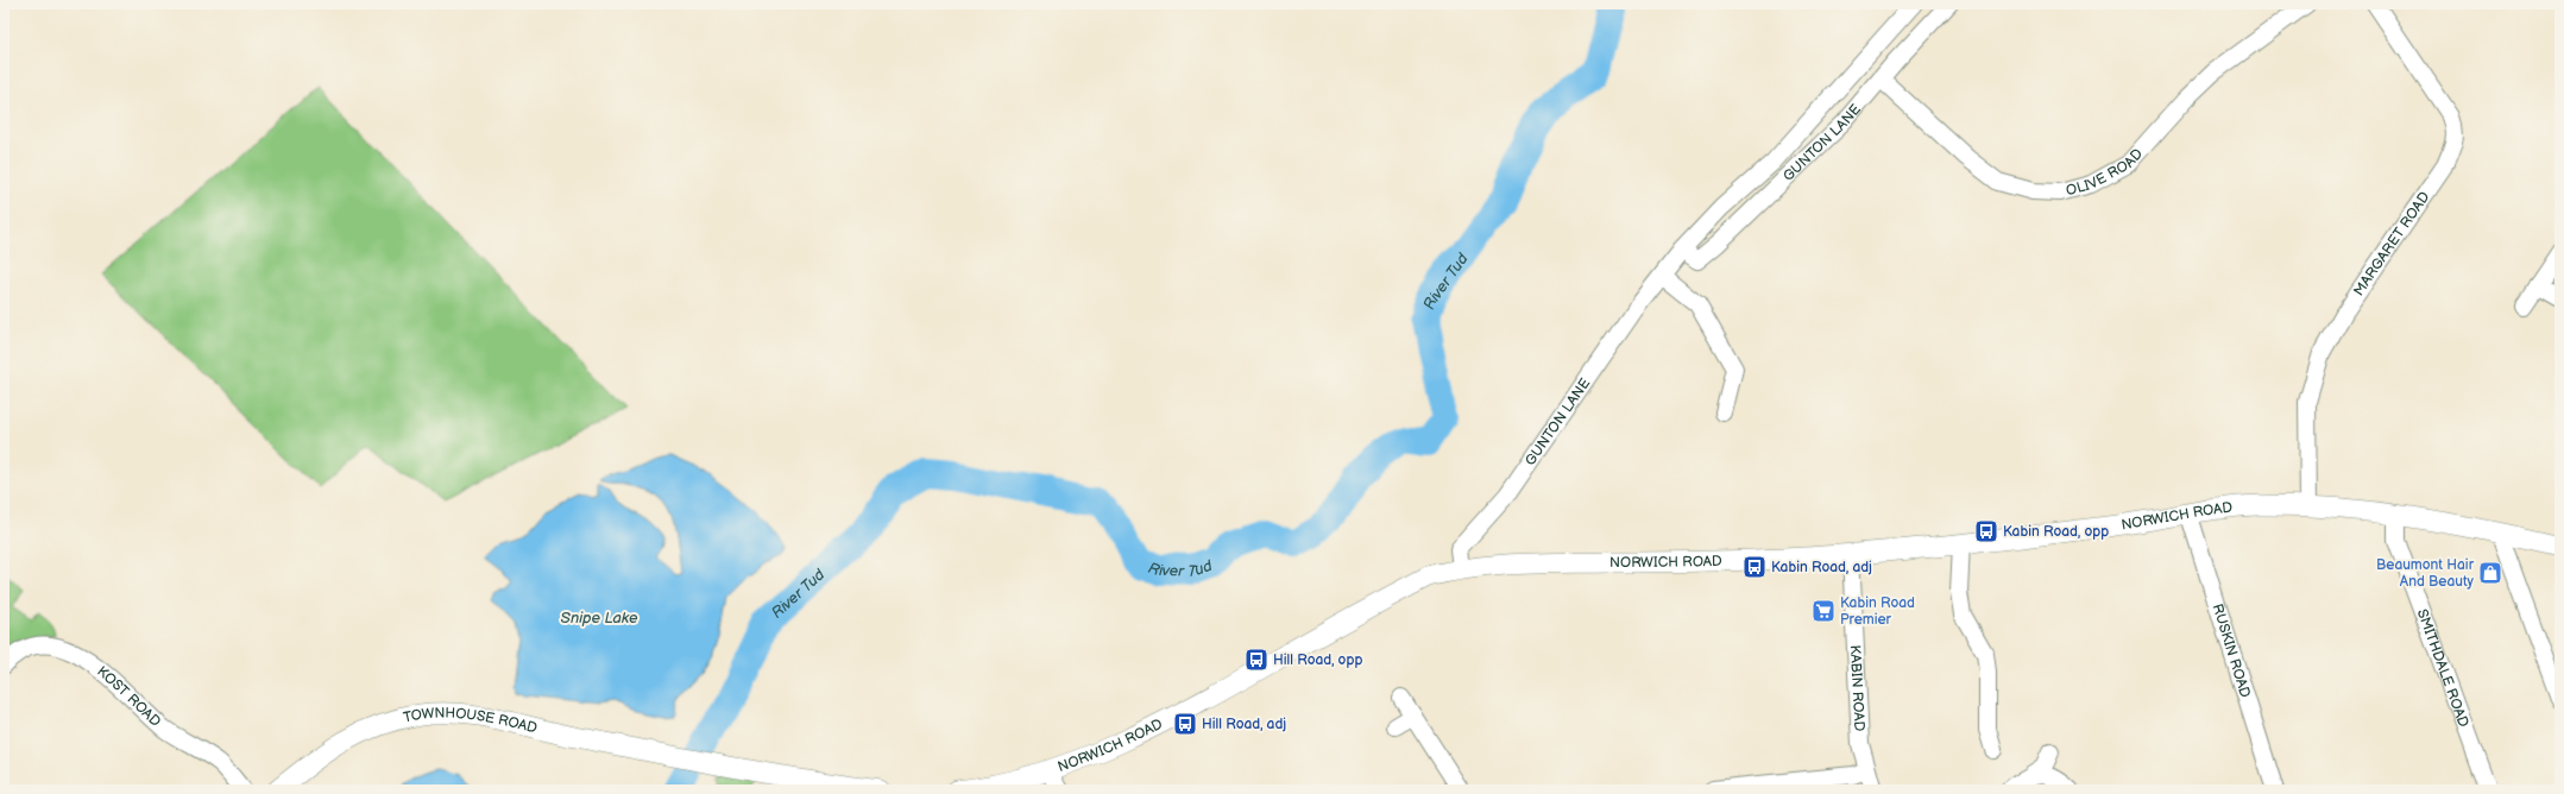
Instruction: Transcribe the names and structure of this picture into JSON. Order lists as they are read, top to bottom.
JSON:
{
  "streets": {
    "street": [
      "GUNTON LANE",
      "OLIVE ROAD",
      "MARGARET ROAD",
      "NORWICH ROAD",
      "RUSKIN ROAD",
      "SMITHDALE ROAD",
      "KABIN ROAD",
      "KOST ROAD",
      "TOWNHOUSE ROAD"
    ]
  },
  "crossings": [
    ["GUNTON LANE", "OLIVE ROAD"],
    ["GUNTON LANE", "NORWICH ROAD"],
    ["MARGARET ROAD", "NORWICH ROAD"],
    ["NORWICH ROAD", "RUSKIN ROAD"],
    ["NORWICH ROAD", "SMITHDALE ROAD"],
    ["NORWICH ROAD", "KABIN ROAD"]
  ],
  "water": ["River Tud", "Snipe Lake"],
  "places": {
    "bus stop": [
      "Kabin Road, opp",
      "Kabin Road, adj",
      "Hill Road, opp",
      "Hill Road, adj"
    ],
    "shop": ["Beaumont Hair And Beauty"],
    "supermarket": ["Kabin Road Premier"]
  }
}
